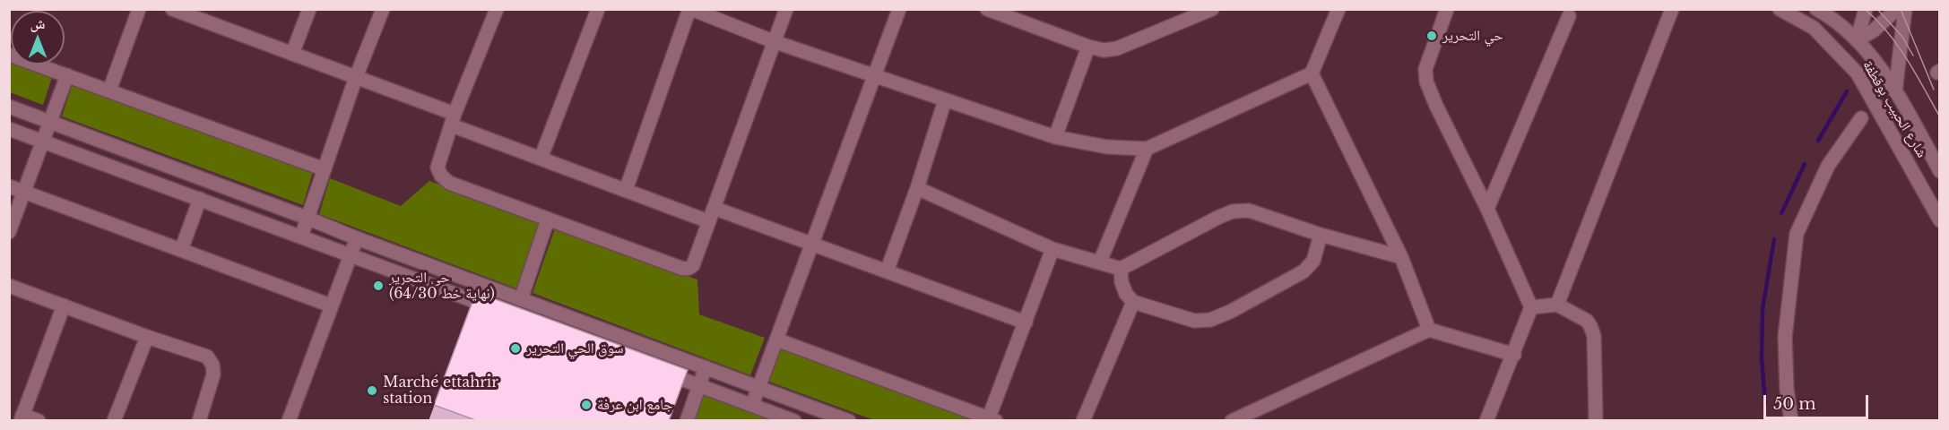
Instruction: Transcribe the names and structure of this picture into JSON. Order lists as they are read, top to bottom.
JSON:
{
  "streets": {
    "street": ["شارع الحبيب بوقطفة"]
  },
  "places": [
    "حي التحرير",
    "حي التحرير (نهاية خط 64/30)",
    "سوق الحي التحرير",
    "Marché ettahrir station",
    "جامع ابن عرفة"
  ],
  "scale_bar": "50 m",
  "north": "top"
}
